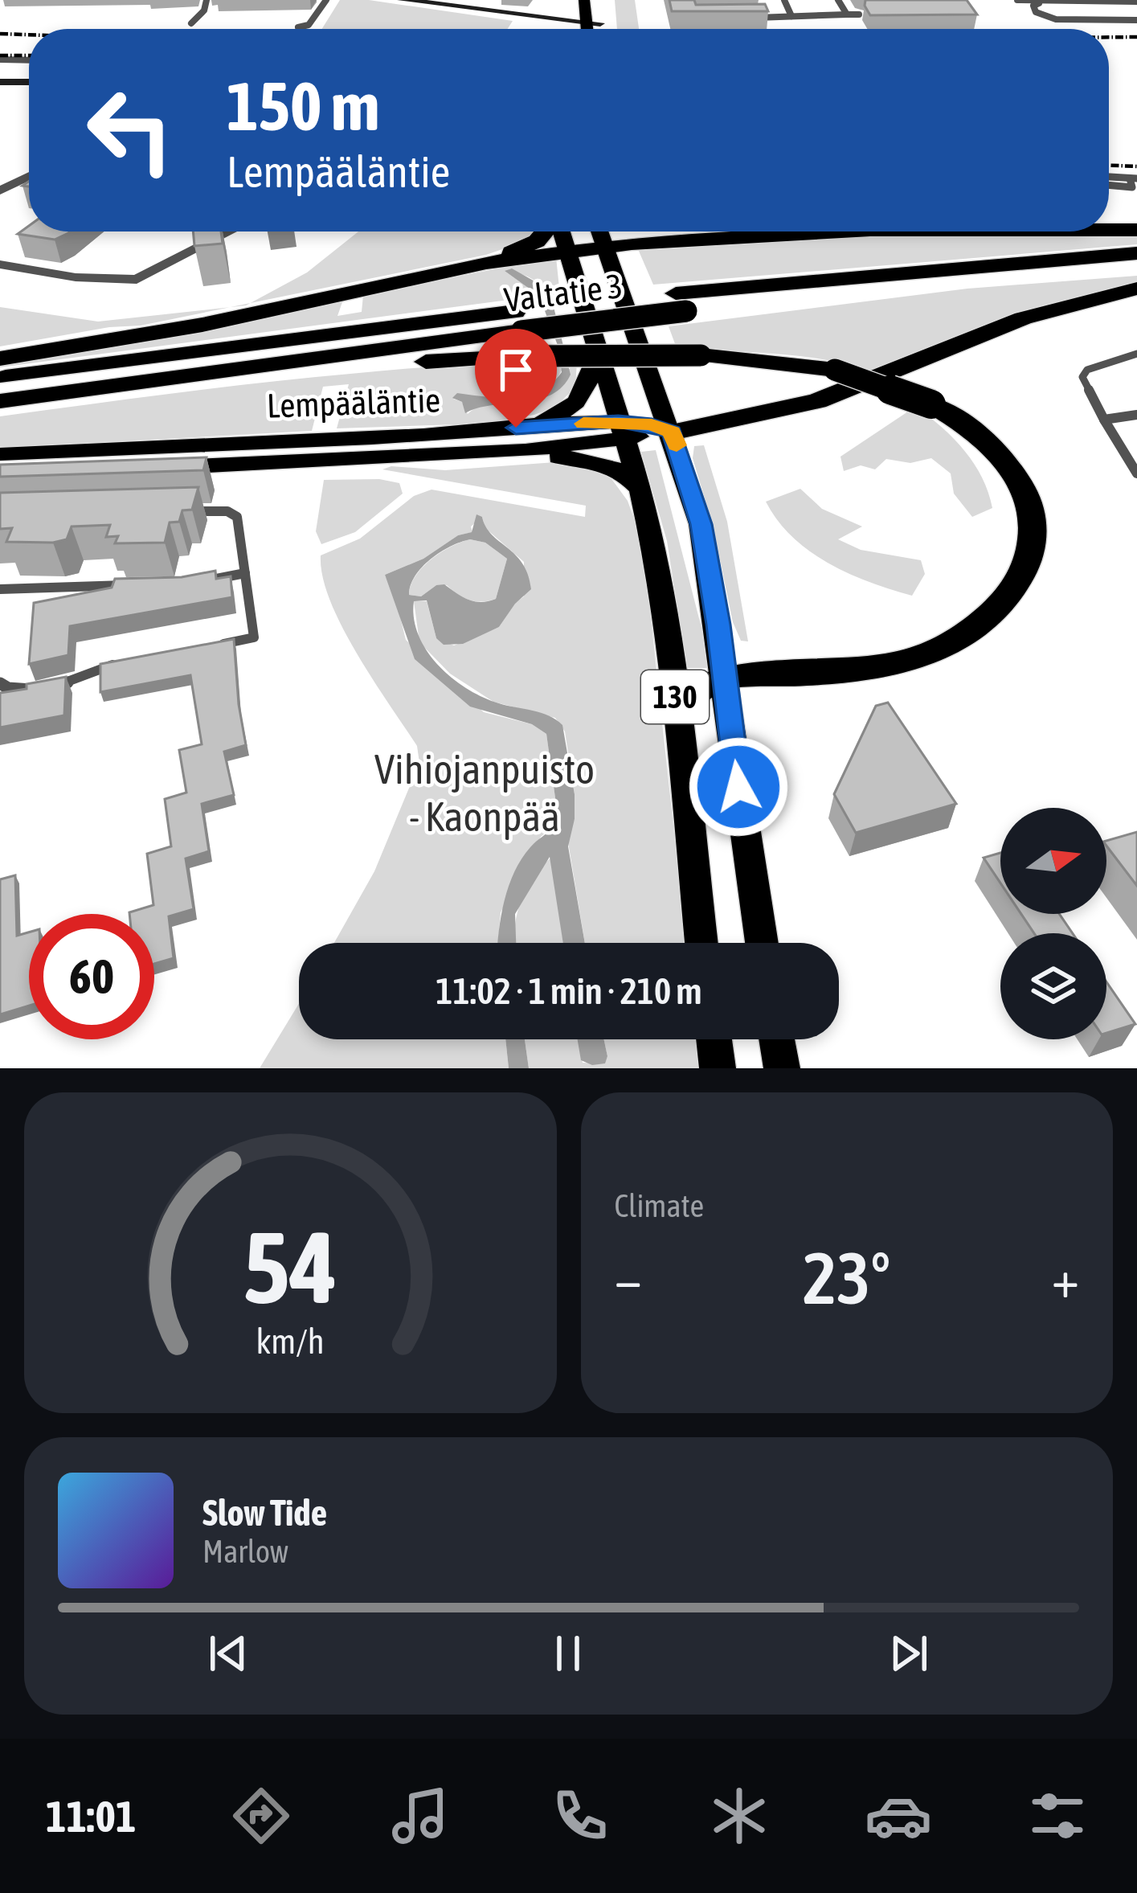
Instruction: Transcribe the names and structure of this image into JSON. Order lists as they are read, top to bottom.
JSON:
{
  "streets": {
    "highway": ["Valtatie 3"],
    "main road": ["Lempääläntie", "130"]
  },
  "crossings": [
    ["Lempääläntie", "130"]
  ],
  "parks": ["Vihiojanpuisto - Kaonpää"],
  "north": "right",
  "page": {
    "turn": ["150 m", "Lempääläntie"],
    "limit": "60",
    "trip": "11:02 · 1 min · 210 m",
    "tile": "Climate",
    "heat": ["−", "23°", "+"],
    "song": ["Slow Tide", "Marlow"],
    "tabs": "11:01",
    "gauge": ["54", "km/h"]
  }
}
